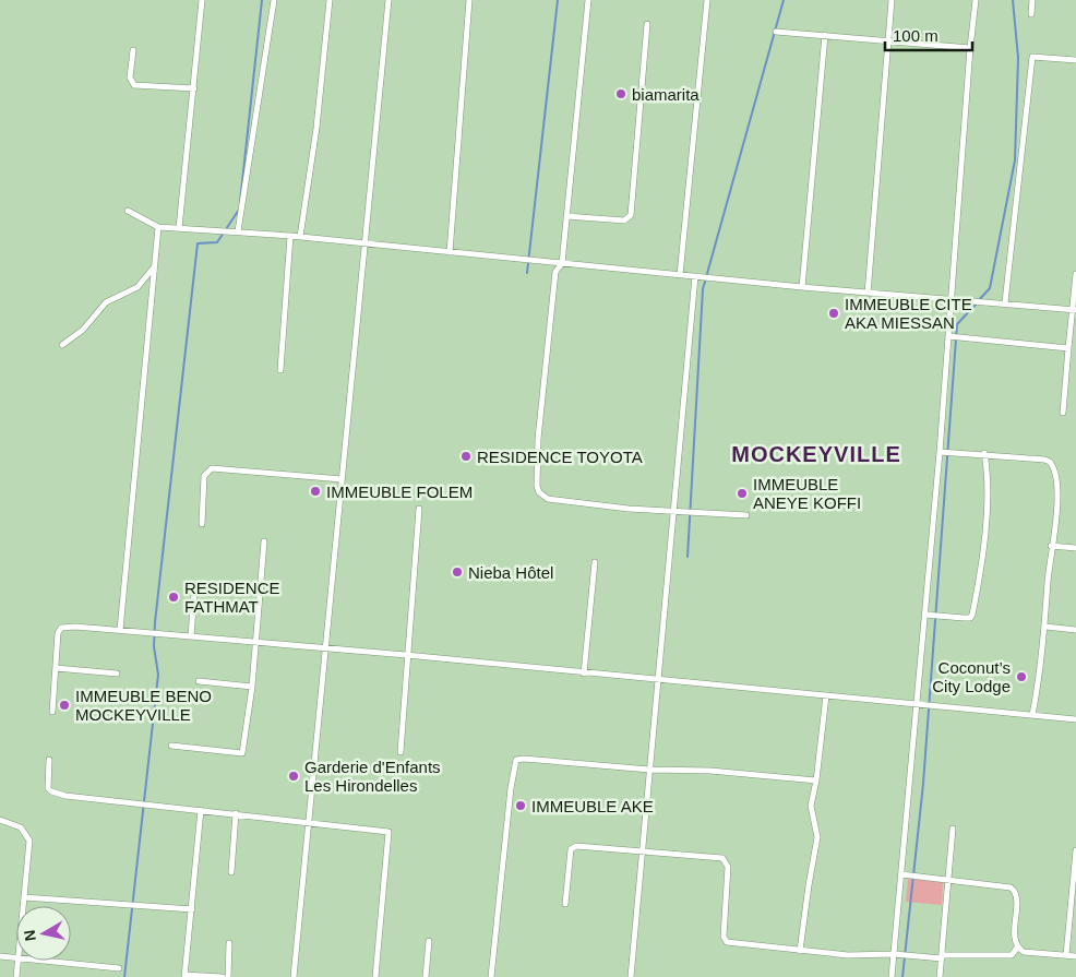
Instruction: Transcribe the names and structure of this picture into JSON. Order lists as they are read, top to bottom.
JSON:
{
  "districts": ["MOCKEYVILLE"],
  "places": [
    "biamarita",
    "IMMEUBLE CITE AKA MIESSAN",
    "RESIDENCE TOYOTA",
    "IMMEUBLE FOLEM",
    "IMMEUBLE ANEYE KOFFI",
    "Nieba Hôtel",
    "RESIDENCE FATHMAT",
    "Coconut’s City Lodge",
    "IMMEUBLE BENO MOCKEYVILLE",
    "Garderie d'Enfants Les Hirondelles",
    "IMMEUBLE AKE"
  ],
  "scale_bar": "100 m",
  "north": "left"
}
